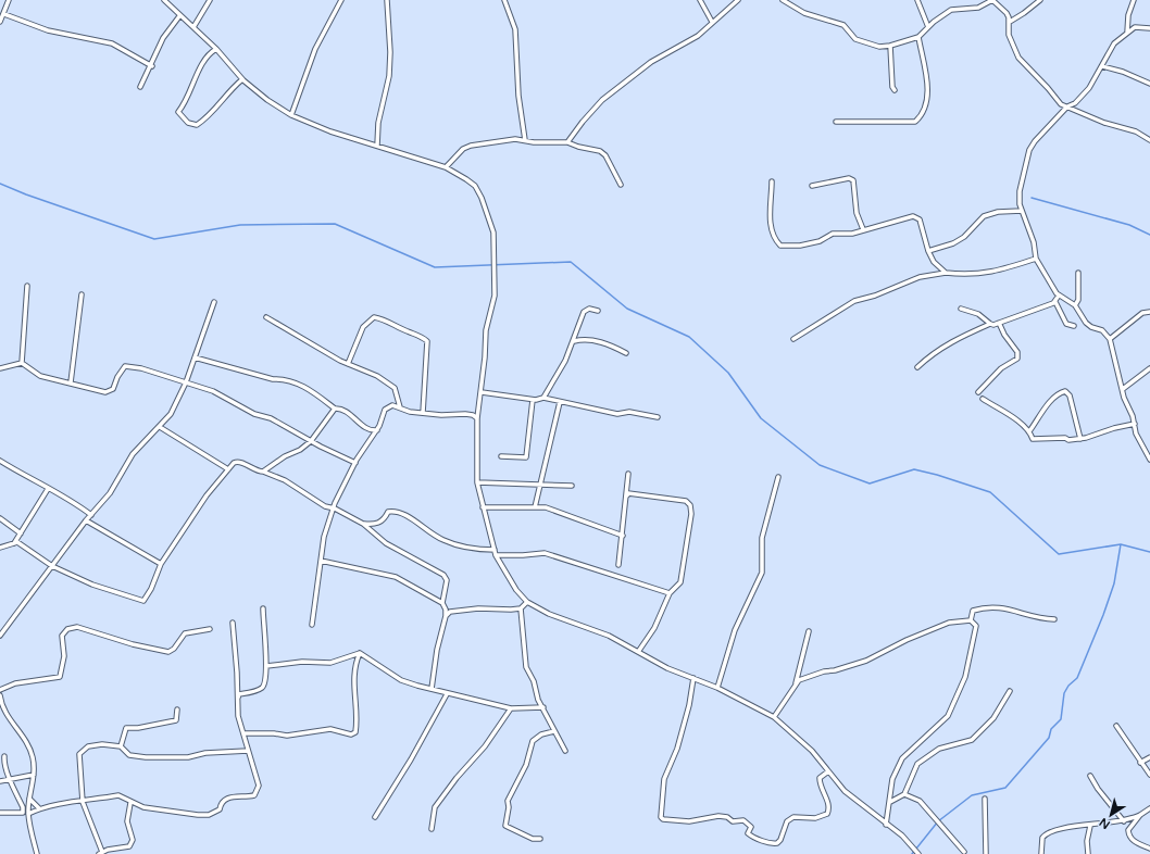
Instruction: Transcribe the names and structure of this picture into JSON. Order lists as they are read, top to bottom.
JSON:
{
  "north": "bottom left"
}
